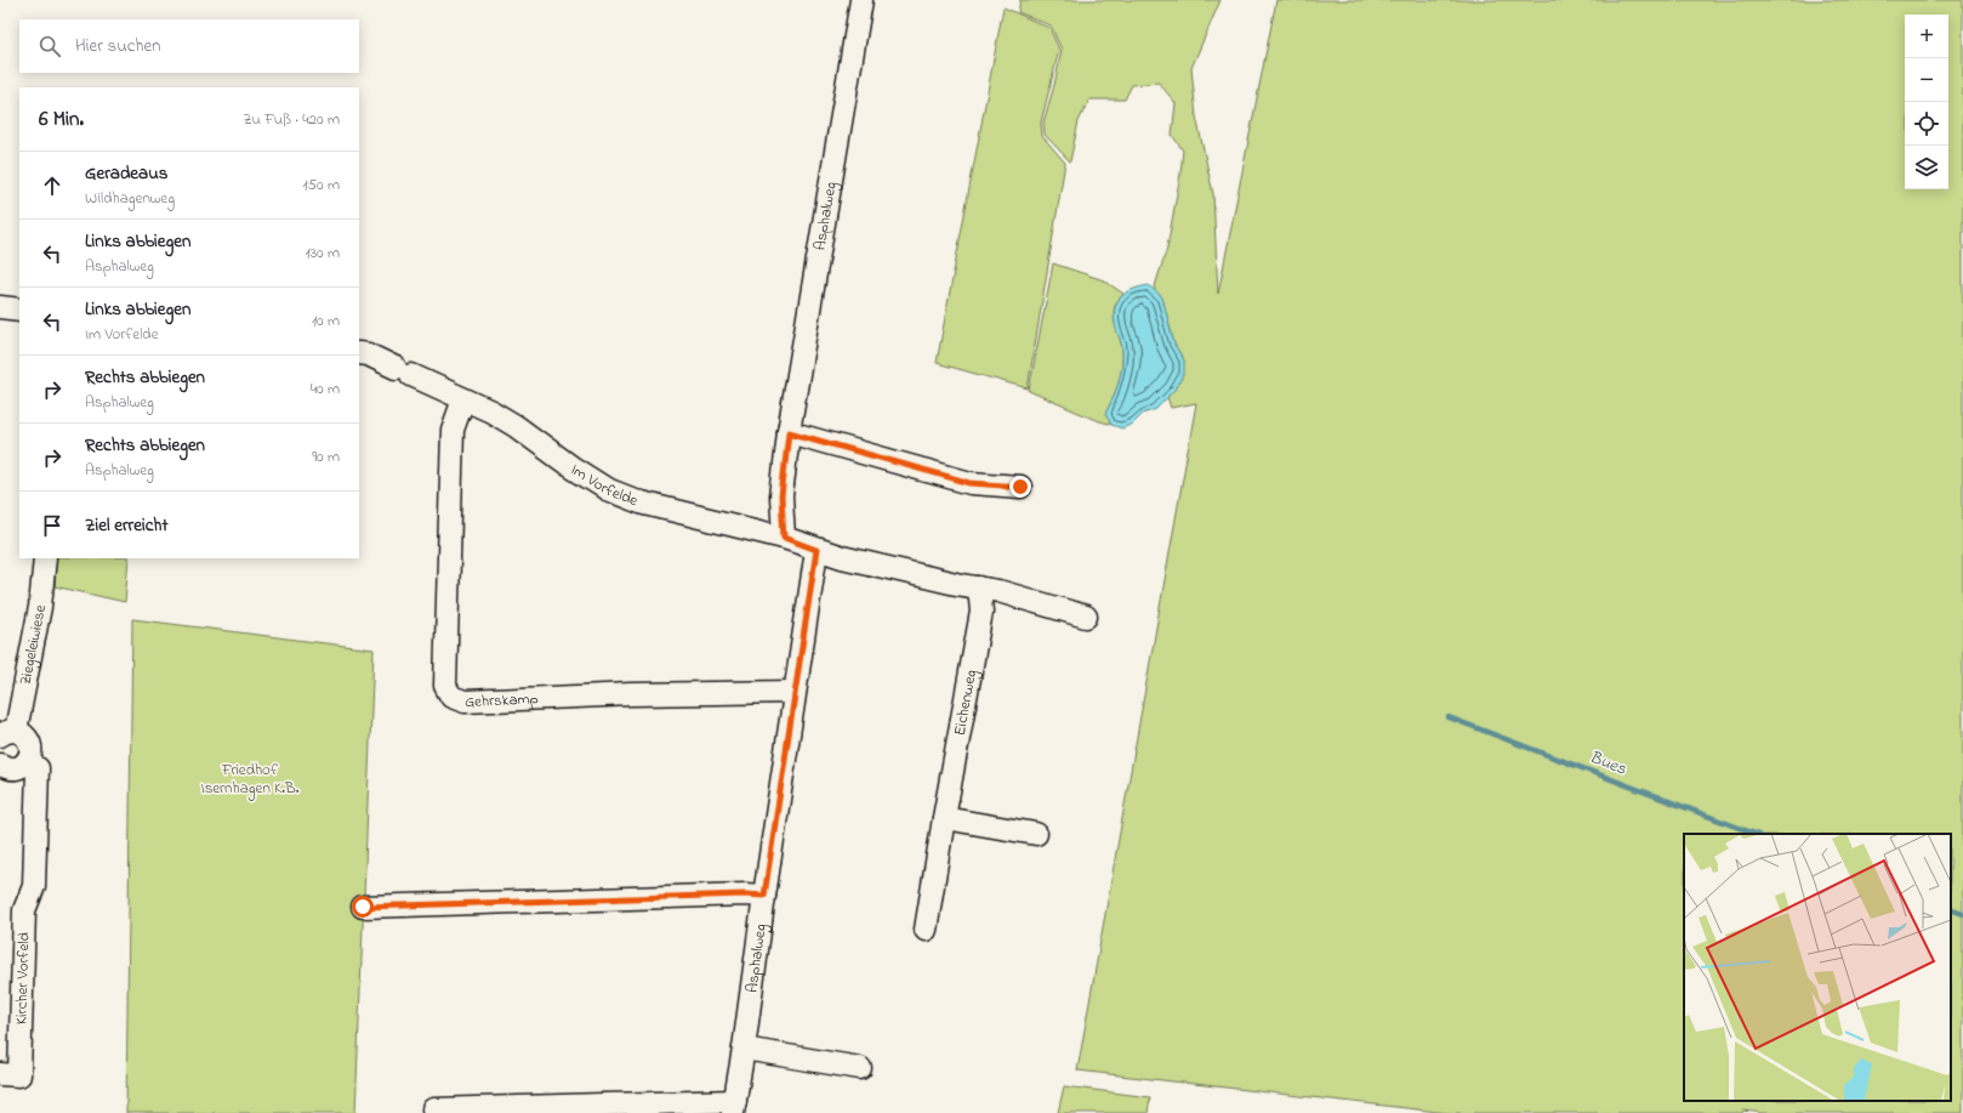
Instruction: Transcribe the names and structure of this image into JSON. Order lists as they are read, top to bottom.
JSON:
{
  "streets": {
    "street": [
      "Asphalweg",
      "Im Vorfelde",
      "Ziegeleiwiese",
      "Gehrskamp",
      "Eichenweg",
      "Kircher Vorfeld"
    ]
  },
  "crossings": [
    ["Asphalweg", "Im Vorfelde"],
    ["Asphalweg", "Gehrskamp"],
    ["Im Vorfelde", "Gehrskamp"],
    ["Ziegeleiwiese", "Kircher Vorfeld"]
  ],
  "water": ["Bues"],
  "parks": ["Friedhof Isernhagen K.B."],
  "page": {
    "map_buttons": ["+", "−"],
    "search": "Hier suchen",
    "heading": ["6 Min.", "Zu Fuß · 420 m"],
    "list": [
      ["Geradeaus", "Wildhagenweg", "150 m"],
      ["Links abbiegen", "Asphalweg", "130 m"],
      ["Links abbiegen", "Im Vorfelde", "10 m"],
      ["Rechts abbiegen", "Asphalweg", "40 m"],
      ["Rechts abbiegen", "Asphalweg", "90 m"],
      "Ziel erreicht"
    ]
  }
}
